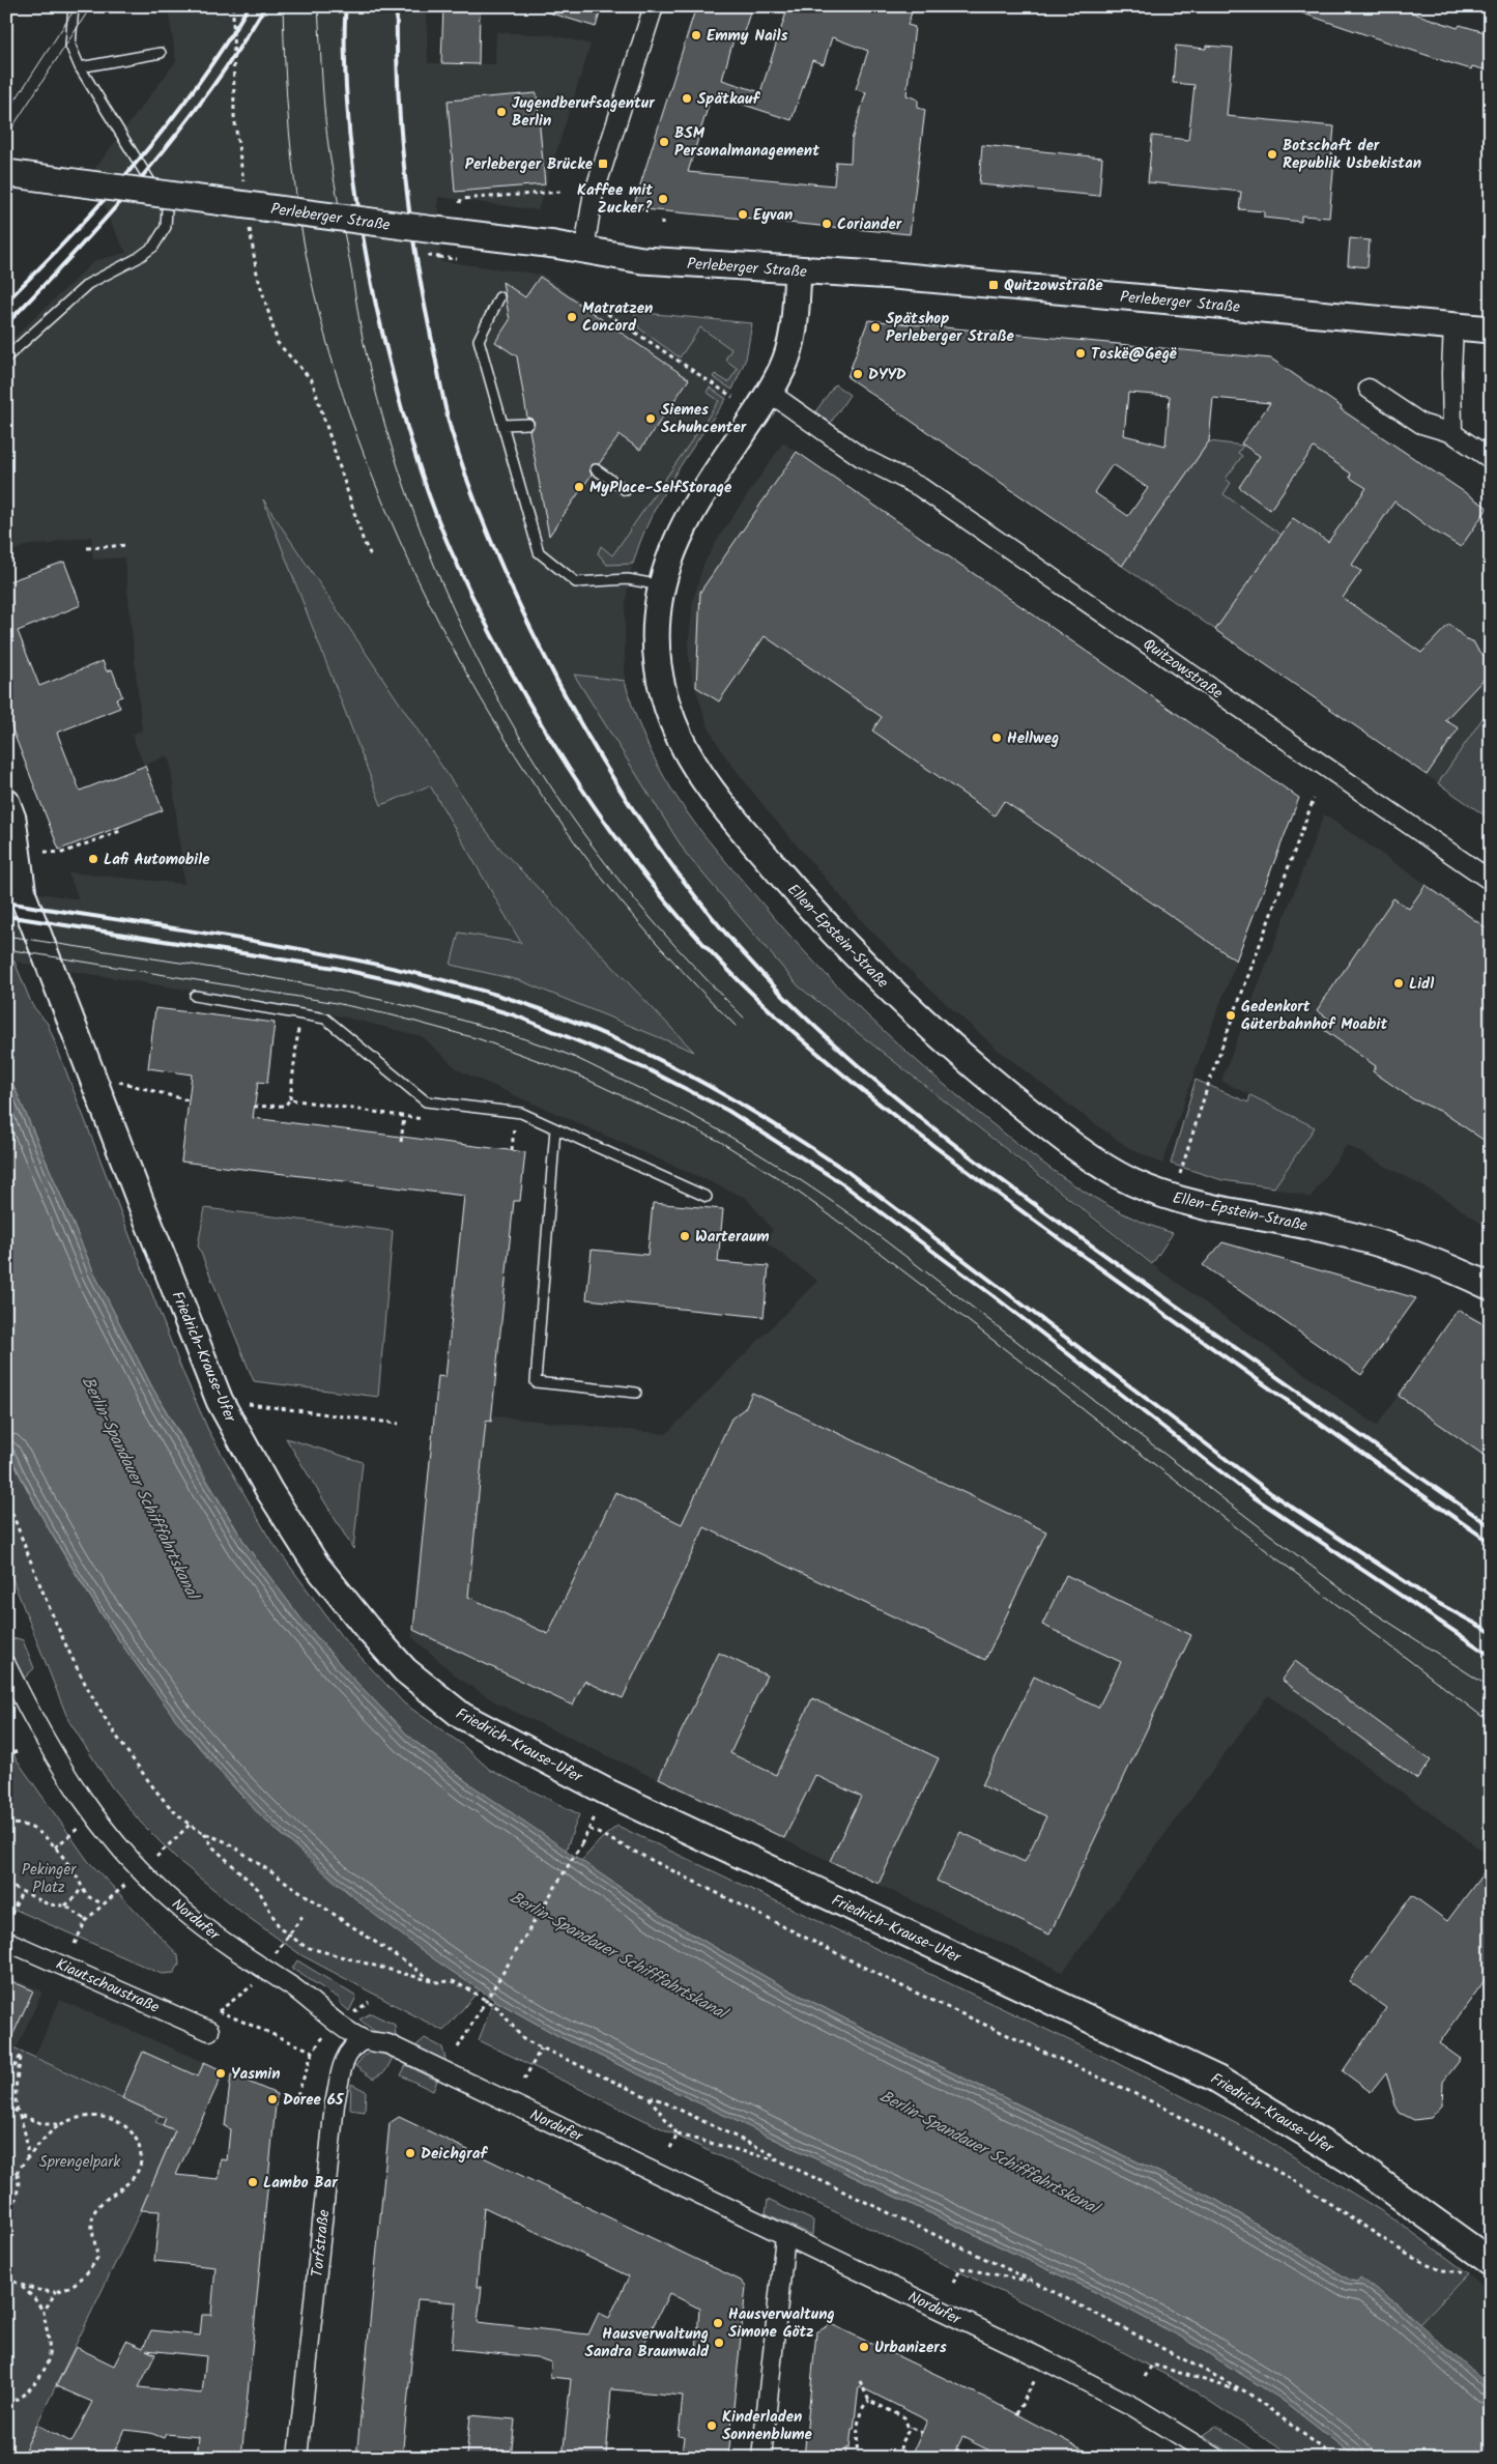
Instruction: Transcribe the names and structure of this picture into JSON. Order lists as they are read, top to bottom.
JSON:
{
  "streets": {
    "main road": ["Perleberger Straße", "Ellen-Epstein-Straße", "Friedrich-Krause-Ufer"],
    "street": [
      "Quitzowstraße",
      "Nordufer",
      "Kiautschoustraße",
      "Torfstraße"
    ]
  },
  "crossings": [
    ["Perleberger Straße", "Ellen-Epstein-Straße"],
    ["Quitzowstraße", "Ellen-Epstein-Straße"],
    ["Nordufer", "Torfstraße"]
  ],
  "water": ["Berlin-Spandauer Schifffahrtskanal"],
  "parks": ["Pekinger Platz", "Sprengelpark"],
  "places": {
    "other": [
      "Emmy Nails",
      "Spätkauf",
      "Jugendberufsagentur Berlin",
      "BSM Personalmanagement",
      "Botschaft der Republik Usbekistan",
      "Kaffee mit Zucker?",
      "Eyvan",
      "Coriander",
      "Matratzen Concord",
      "Spätshop Perleberger Straße",
      "Toskë@Gegë",
      "DYYD",
      "Siemes Schuhcenter",
      "MyPlace-SelfStorage",
      "Hellweg",
      "Lafi Automobile",
      "Lidl",
      "Gedenkort Güterbahnhof Moabit",
      "Warteraum",
      "Yasmin",
      "Doree 65",
      "Deichgraf",
      "Lambo Bar",
      "Hausverwaltung Simone Götz",
      "Hausverwaltung Sandra Braunwald",
      "Urbanizers",
      "Kinderladen Sonnenblume"
    ],
    "transit": ["Perleberger Brücke", "Quitzowstraße"]
  }
}
